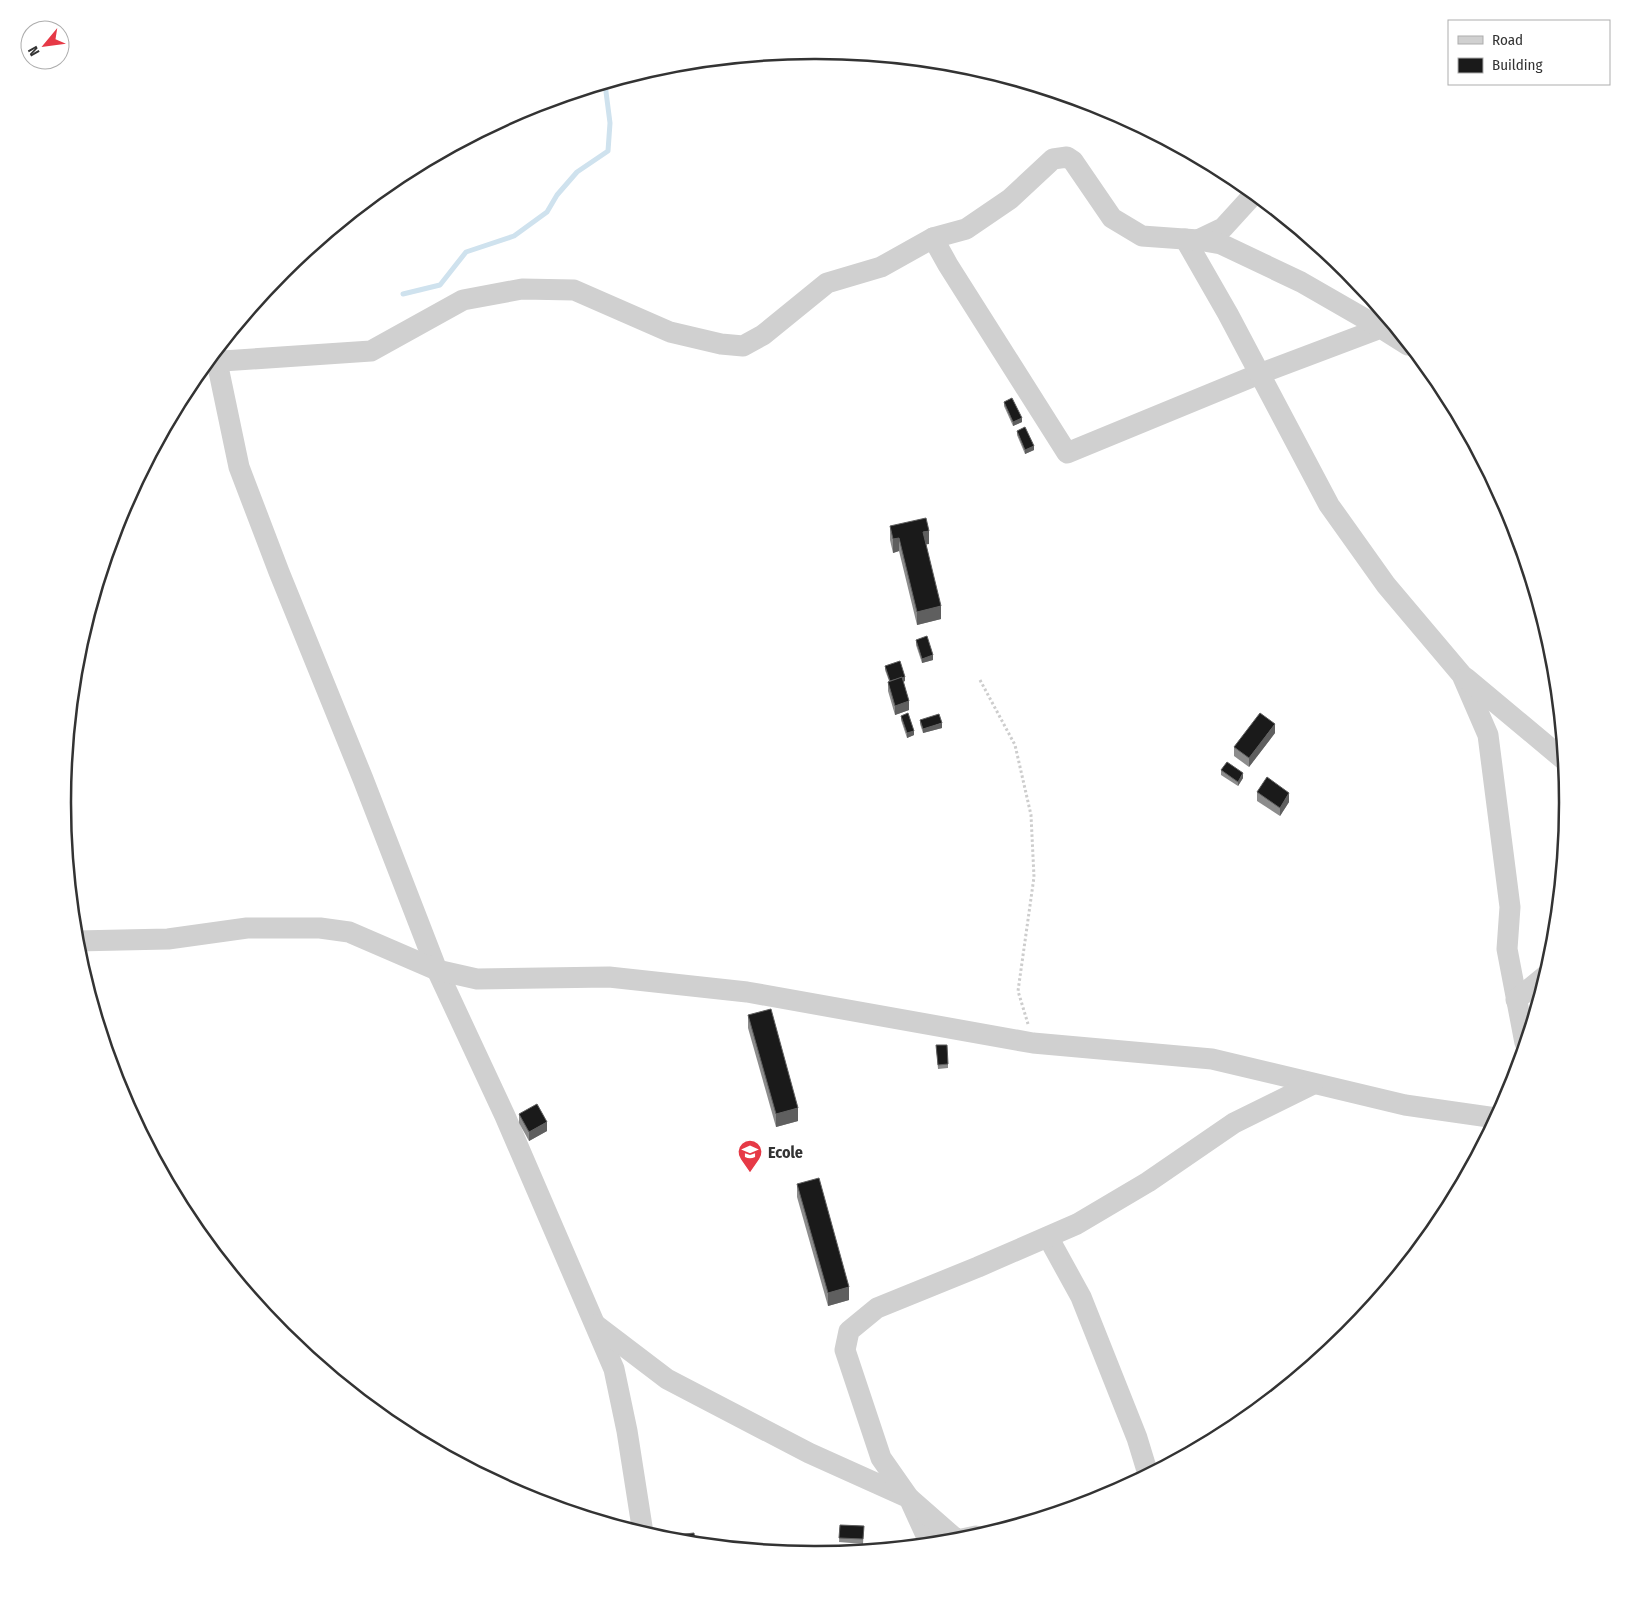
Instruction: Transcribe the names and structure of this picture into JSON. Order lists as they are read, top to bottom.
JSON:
{
  "places": {
    "school or university": ["Ecole"]
  },
  "legend": ["Road", "Building"],
  "north": "bottom left"
}
